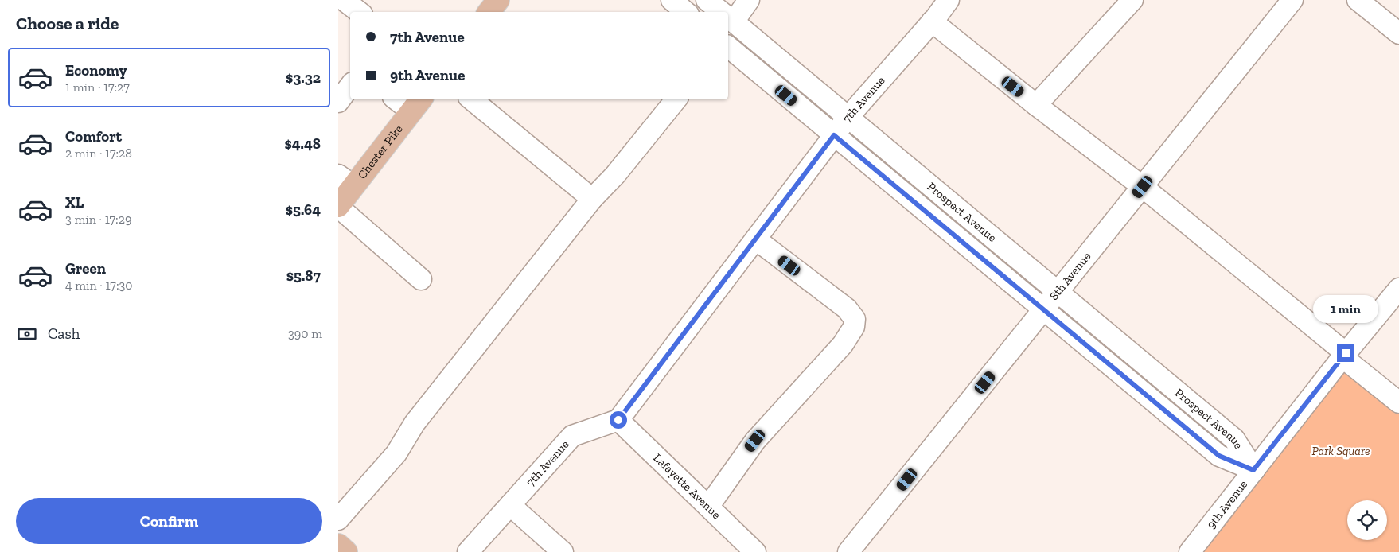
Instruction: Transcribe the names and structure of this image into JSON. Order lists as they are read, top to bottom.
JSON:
{
  "streets": {
    "main road": ["Chester Pike"],
    "street": [
      "7th Avenue",
      "Prospect Avenue",
      "8th Avenue",
      "Lafayette Avenue",
      "9th Avenue"
    ]
  },
  "crossings": [
    ["7th Avenue", "Prospect Avenue"],
    ["7th Avenue", "Lafayette Avenue"],
    ["Prospect Avenue", "8th Avenue"],
    ["Prospect Avenue", "9th Avenue"]
  ],
  "parks": ["Park Square"],
  "page": {
    "heading": "Choose a ride",
    "banner": ["7th Avenue", "9th Avenue"],
    "list": [
      {
        "name": "Economy",
        "note": "1 min · 17:27",
        "value": "$3.32"
      },
      {
        "name": "Comfort",
        "note": "2 min · 17:28",
        "value": "$4.48"
      },
      {
        "name": "XL",
        "note": "3 min · 17:29",
        "value": "$5.64"
      },
      {
        "name": "Green",
        "note": "4 min · 17:30",
        "value": "$5.87"
      }
    ],
    "bubble": "1 min",
    "pay": ["Cash", "390 m"],
    "buttons": "Confirm"
  }
}
